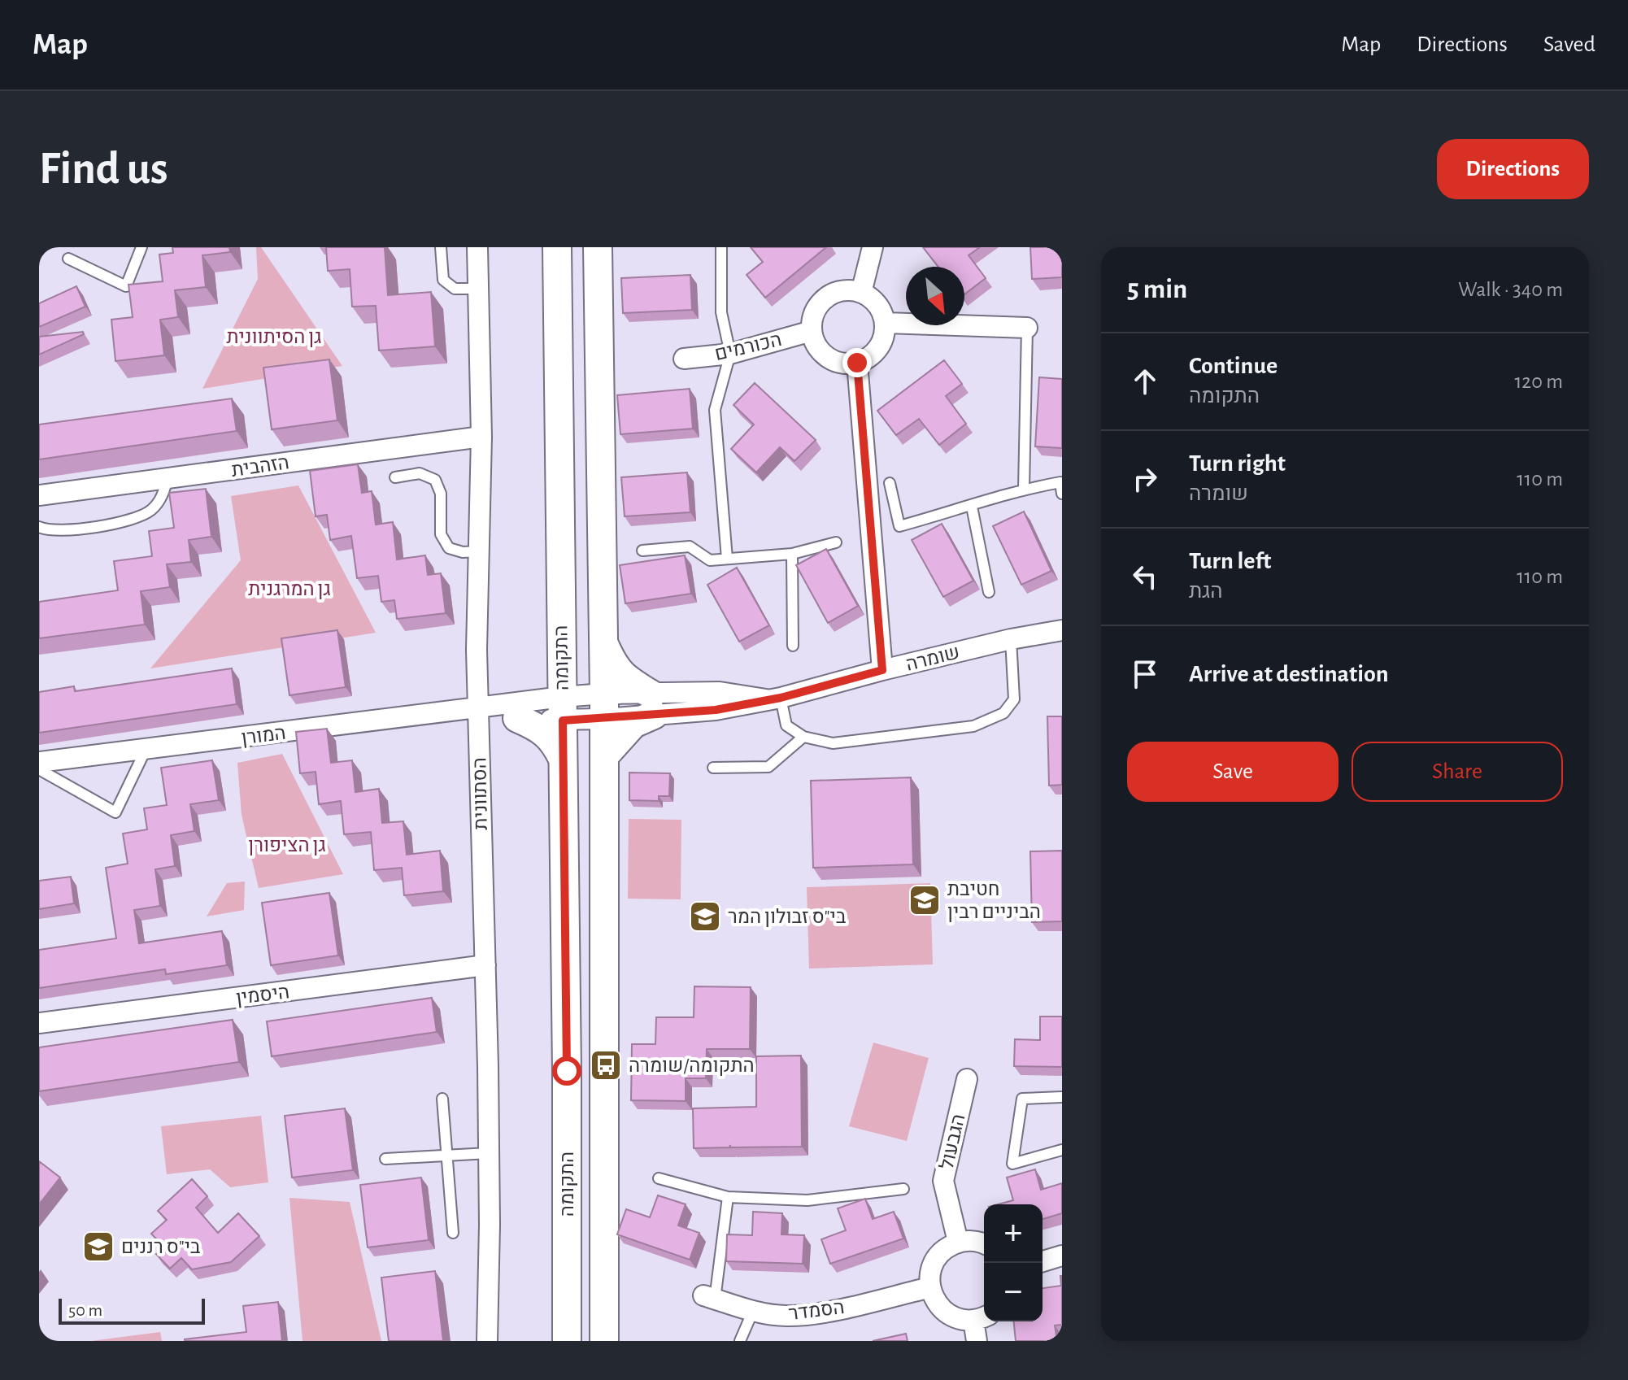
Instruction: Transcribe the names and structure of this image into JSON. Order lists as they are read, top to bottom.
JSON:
{
  "streets": {
    "street": [
      "הכורמים",
      "הזהבית",
      "התקומה",
      "שומרה",
      "המורן",
      "הסתוונית",
      "היסמין",
      "הגבעול",
      "הסמדר"
    ]
  },
  "crossings": [
    ["הזהבית", "הסתוונית"],
    ["התקומה", "שומרה"],
    ["התקומה", "המורן"],
    ["שומרה", "המורן"],
    ["המורן", "הסתוונית"],
    ["הסתוונית", "היסמין"]
  ],
  "parks": ["גן הסיתוונית", "גן המרגנית", "גן הציפורן"],
  "places": {
    "school or university": ["חטיבת הביניים רבין", "בי\"ס זבולון המר", "בי\"ס רננים"],
    "bus stop": ["התקומה/שומרה"]
  },
  "scale_bar": "50 m",
  "north": "bottom right",
  "page": {
    "header": "Map",
    "nav": ["Map", "Directions", "Saved"],
    "buttons": [
      "Directions",
      ["Save", "Share"]
    ],
    "title": "Find us",
    "heading": ["5 min", "Walk · 340 m"],
    "list": [
      ["Continue", "התקומה", "120 m"],
      ["Turn right", "שומרה", "110 m"],
      ["Turn left", "הגת", "110 m"],
      "Arrive at destination"
    ],
    "map_buttons": ["+", "−"],
    "scale": "50 m"
  }
}
